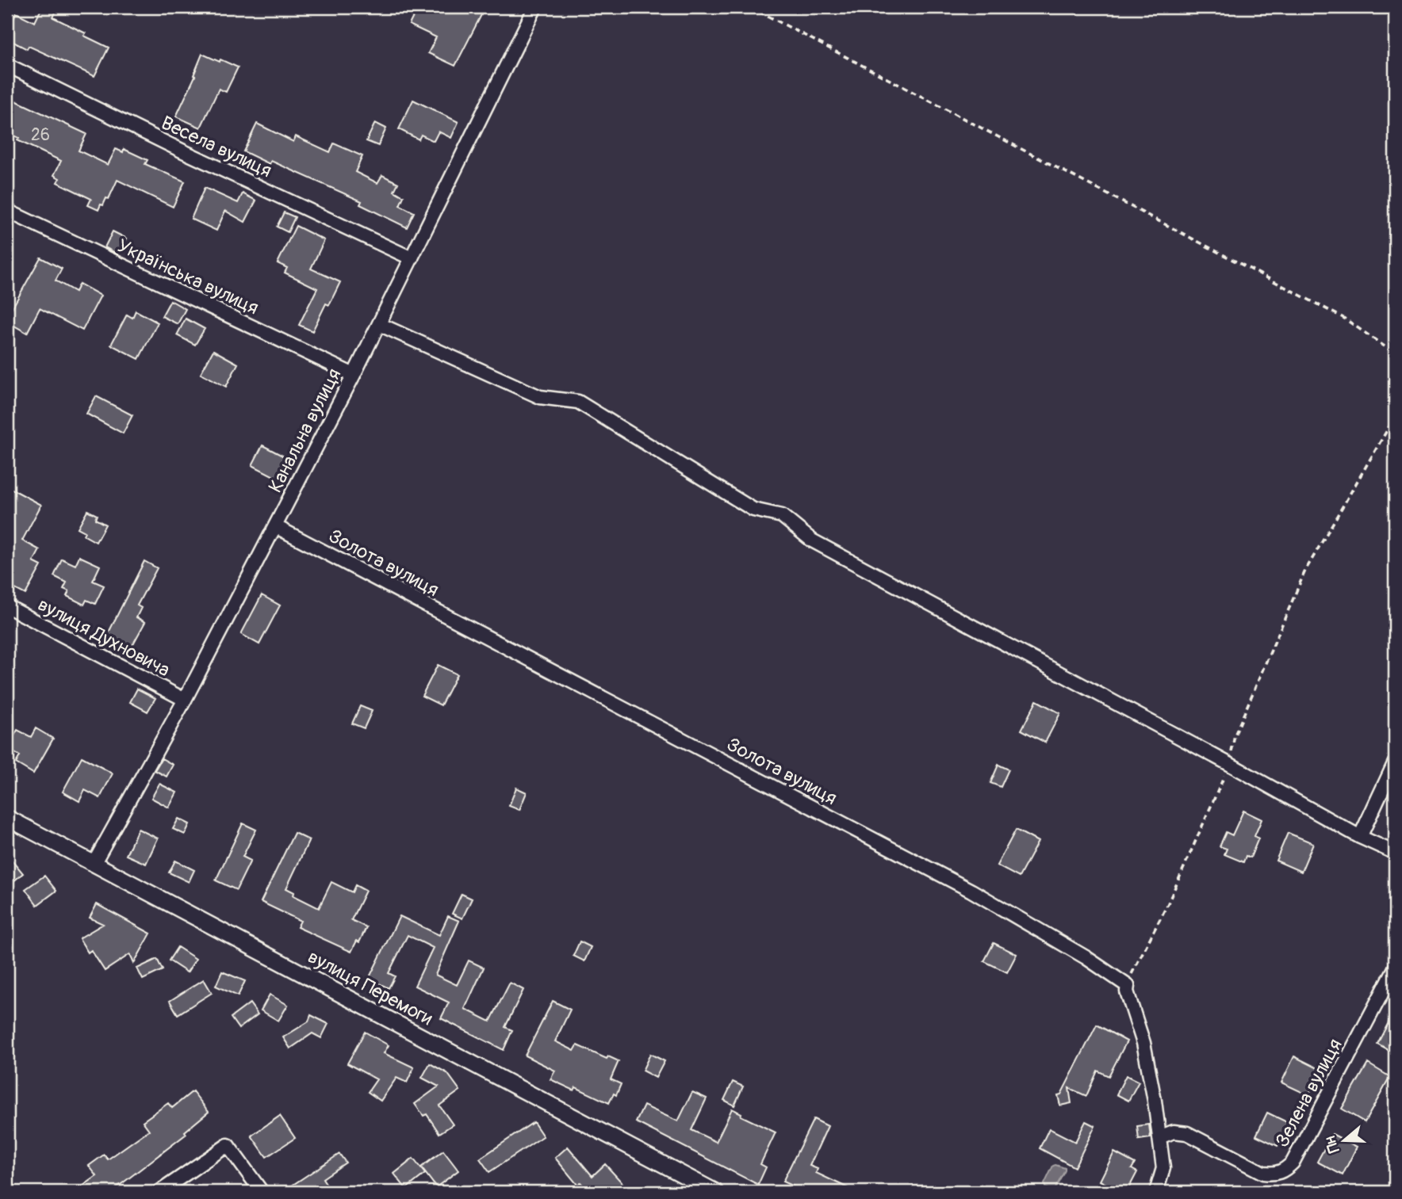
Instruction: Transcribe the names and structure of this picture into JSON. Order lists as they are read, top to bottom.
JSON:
{
  "streets": {
    "street": [
      "Весела вулиця",
      "Українська вулиця",
      "Канальна вулиця",
      "Золота вулиця",
      "вулиця Духновича",
      "вулиця Перемоги",
      "Зелена вулиця"
    ]
  },
  "crossings": [
    ["Весела вулиця", "Канальна вулиця"],
    ["Українська вулиця", "Канальна вулиця"],
    ["Канальна вулиця", "Золота вулиця"],
    ["Канальна вулиця", "вулиця Духновича"],
    ["Канальна вулиця", "вулиця Перемоги"]
  ],
  "house_numbers": ["26"],
  "north": "left"
}
